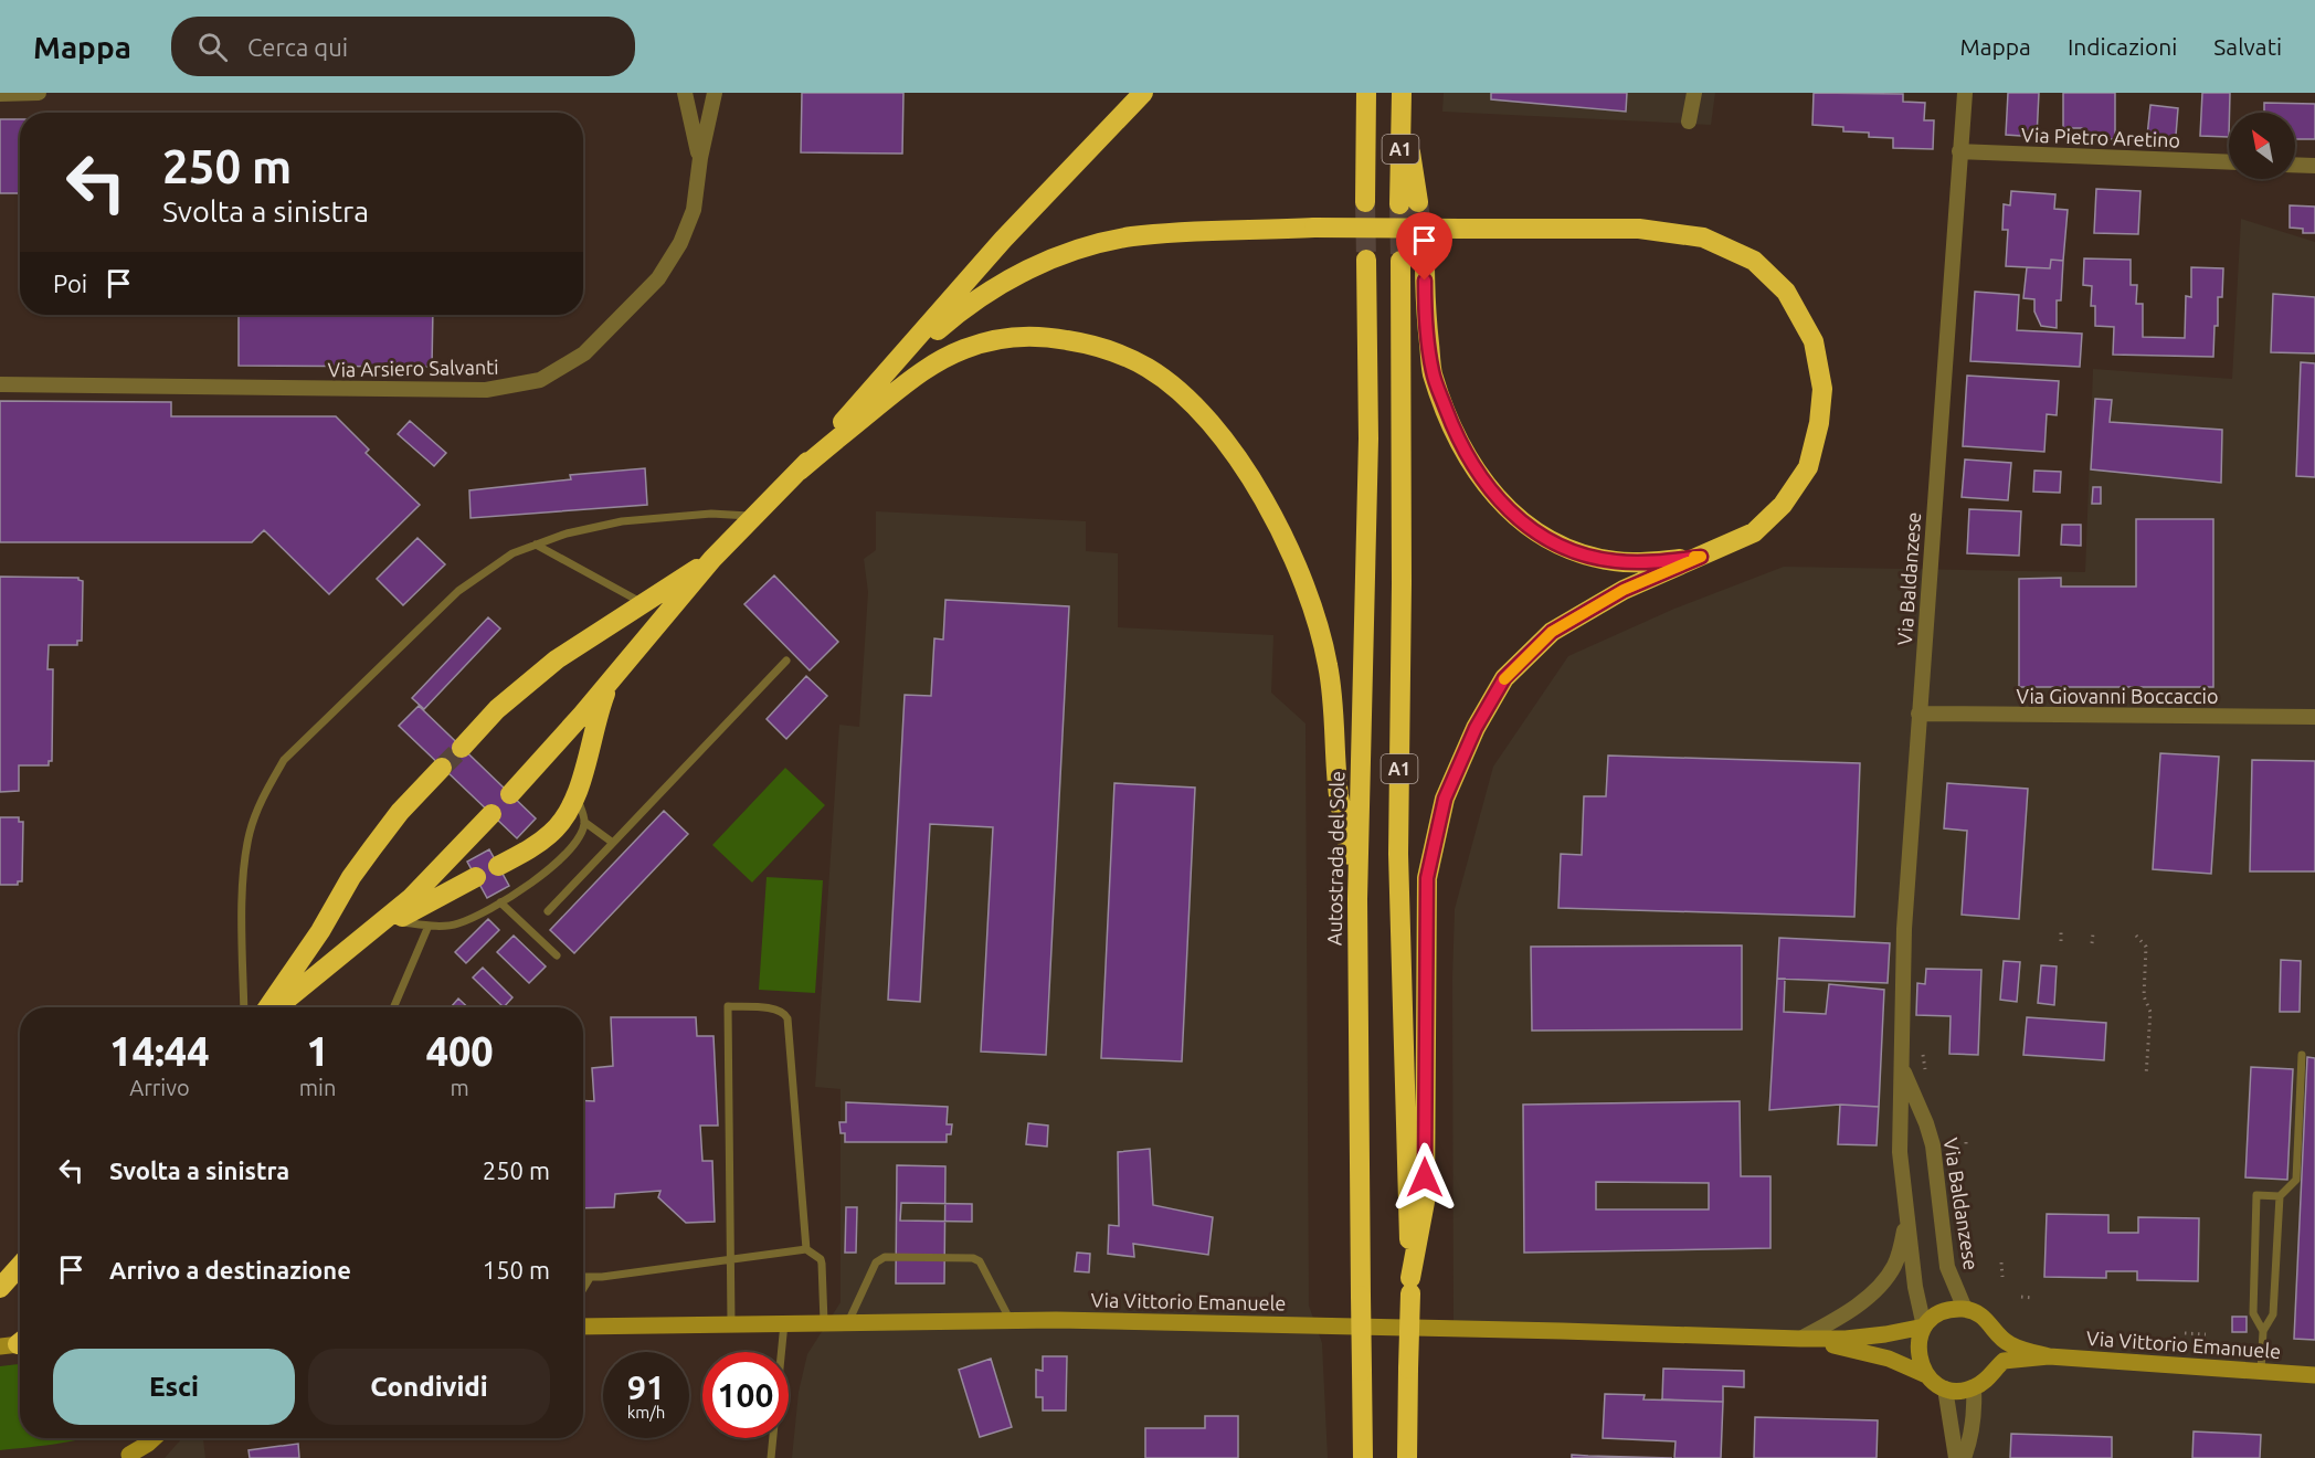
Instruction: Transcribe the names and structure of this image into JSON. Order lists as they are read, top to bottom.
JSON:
{
  "streets": {
    "highway": ["A1", "Autostrada del Sole"],
    "main road": ["Via Vittorio Emanuele"],
    "street": [
      "Via Pietro Aretino",
      "Via Arsiero Salvanti",
      "Via Baldanzese",
      "Via Giovanni Boccaccio"
    ]
  },
  "crossings": [
    ["Via Pietro Aretino", "Via Baldanzese"],
    ["Via Baldanzese", "Via Giovanni Boccaccio"],
    ["Via Baldanzese", "Via Vittorio Emanuele"]
  ],
  "north": "top left",
  "page": {
    "header": "Mappa",
    "search": "Cerca qui",
    "nav": ["Mappa", "Indicazioni", "Salvati"],
    "turn": ["250 m", "Svolta a sinistra"],
    "then": "Poi",
    "eta": [
      "14:44",
      "Arrivo",
      "1",
      "min",
      "400",
      "m"
    ],
    "list": [
      {
        "name": "Svolta a sinistra",
        "value": "250 m"
      },
      {
        "name": "Arrivo a destinazione",
        "value": "150 m"
      }
    ],
    "buttons": ["Esci", "Condividi"],
    "speed": "91 km/h",
    "limit": "100"
  }
}
